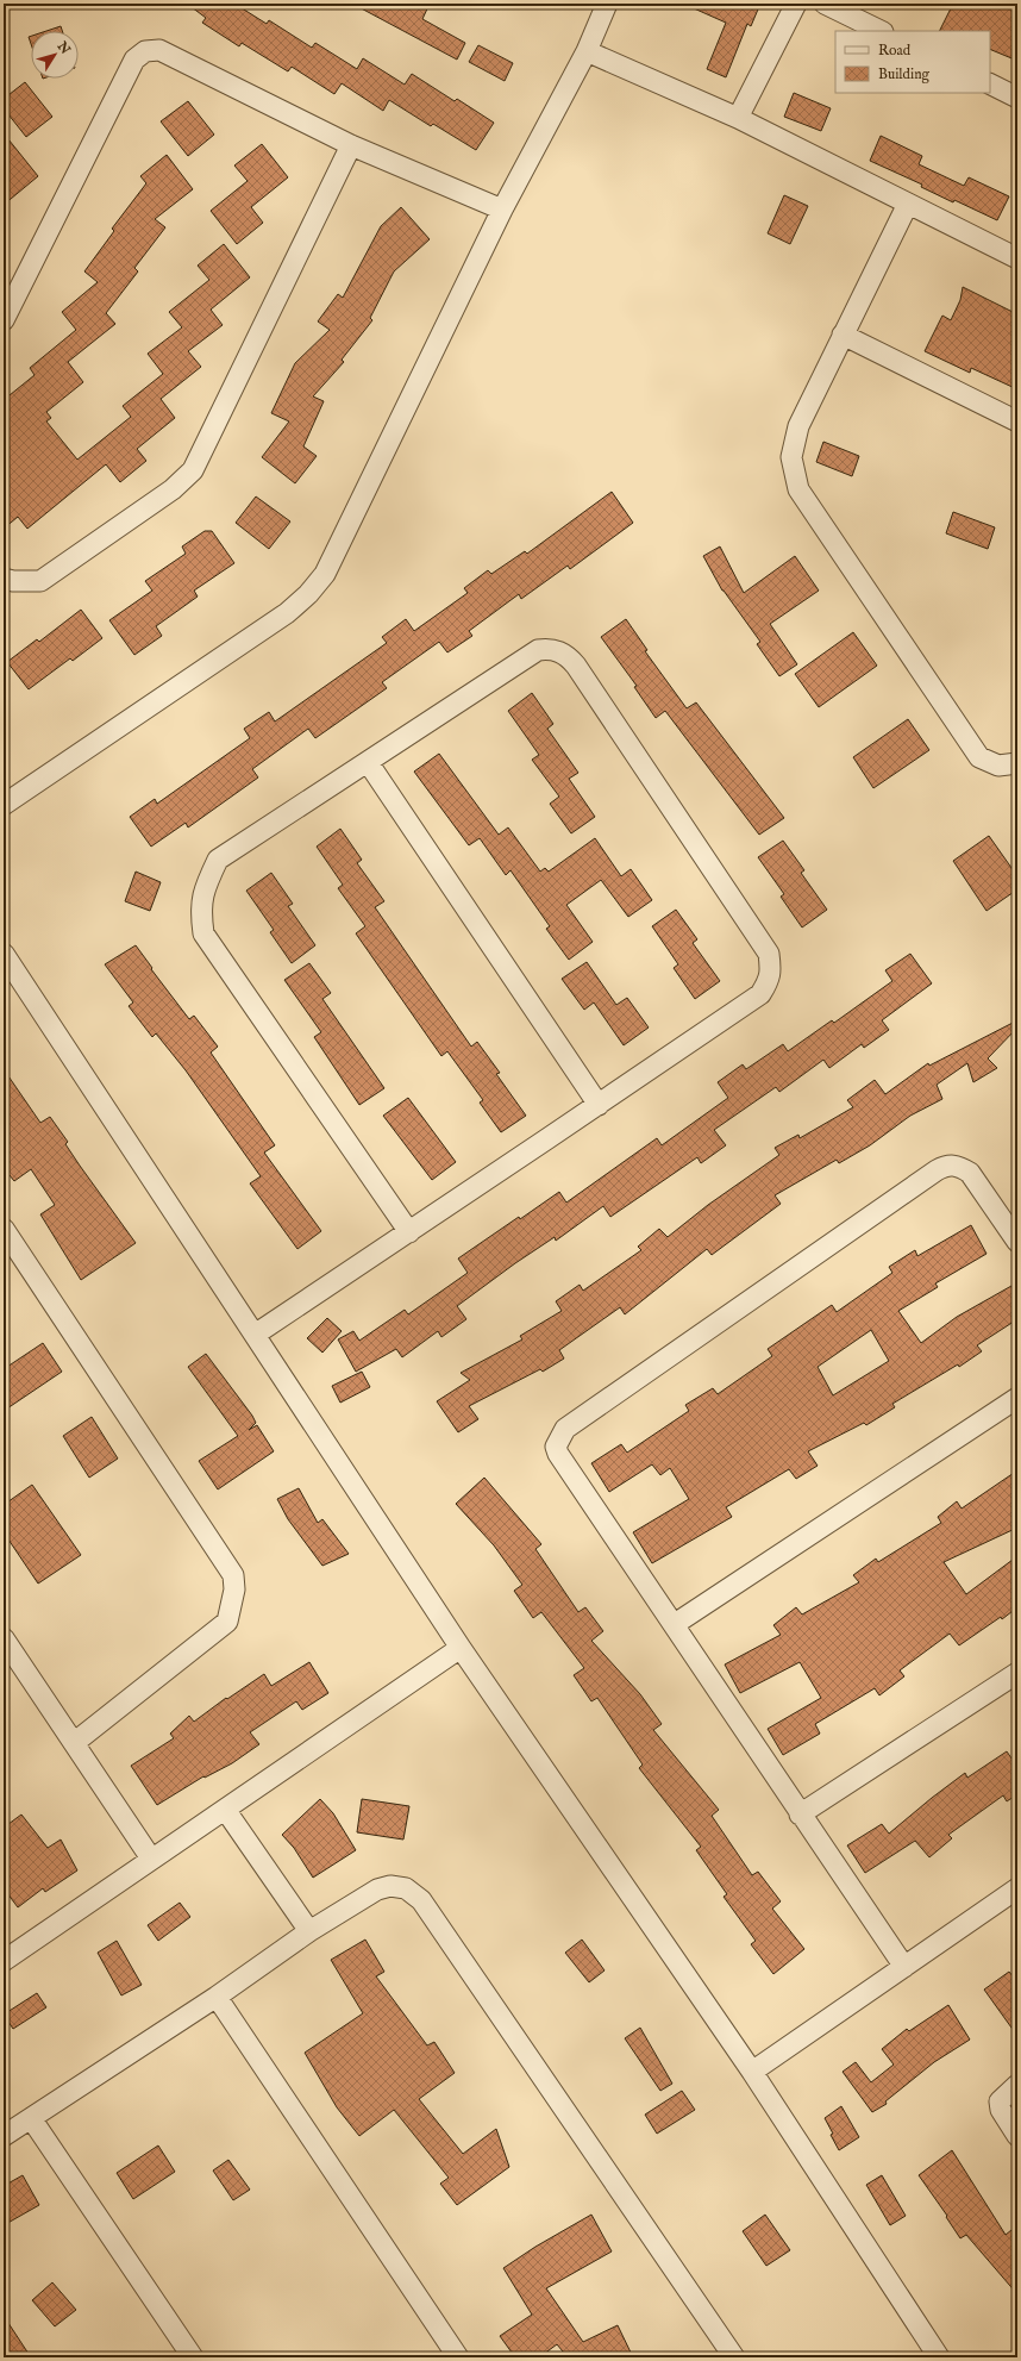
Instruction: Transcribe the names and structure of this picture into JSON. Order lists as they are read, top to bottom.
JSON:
{
  "legend": ["Road", "Building"],
  "north": "top right"
}
